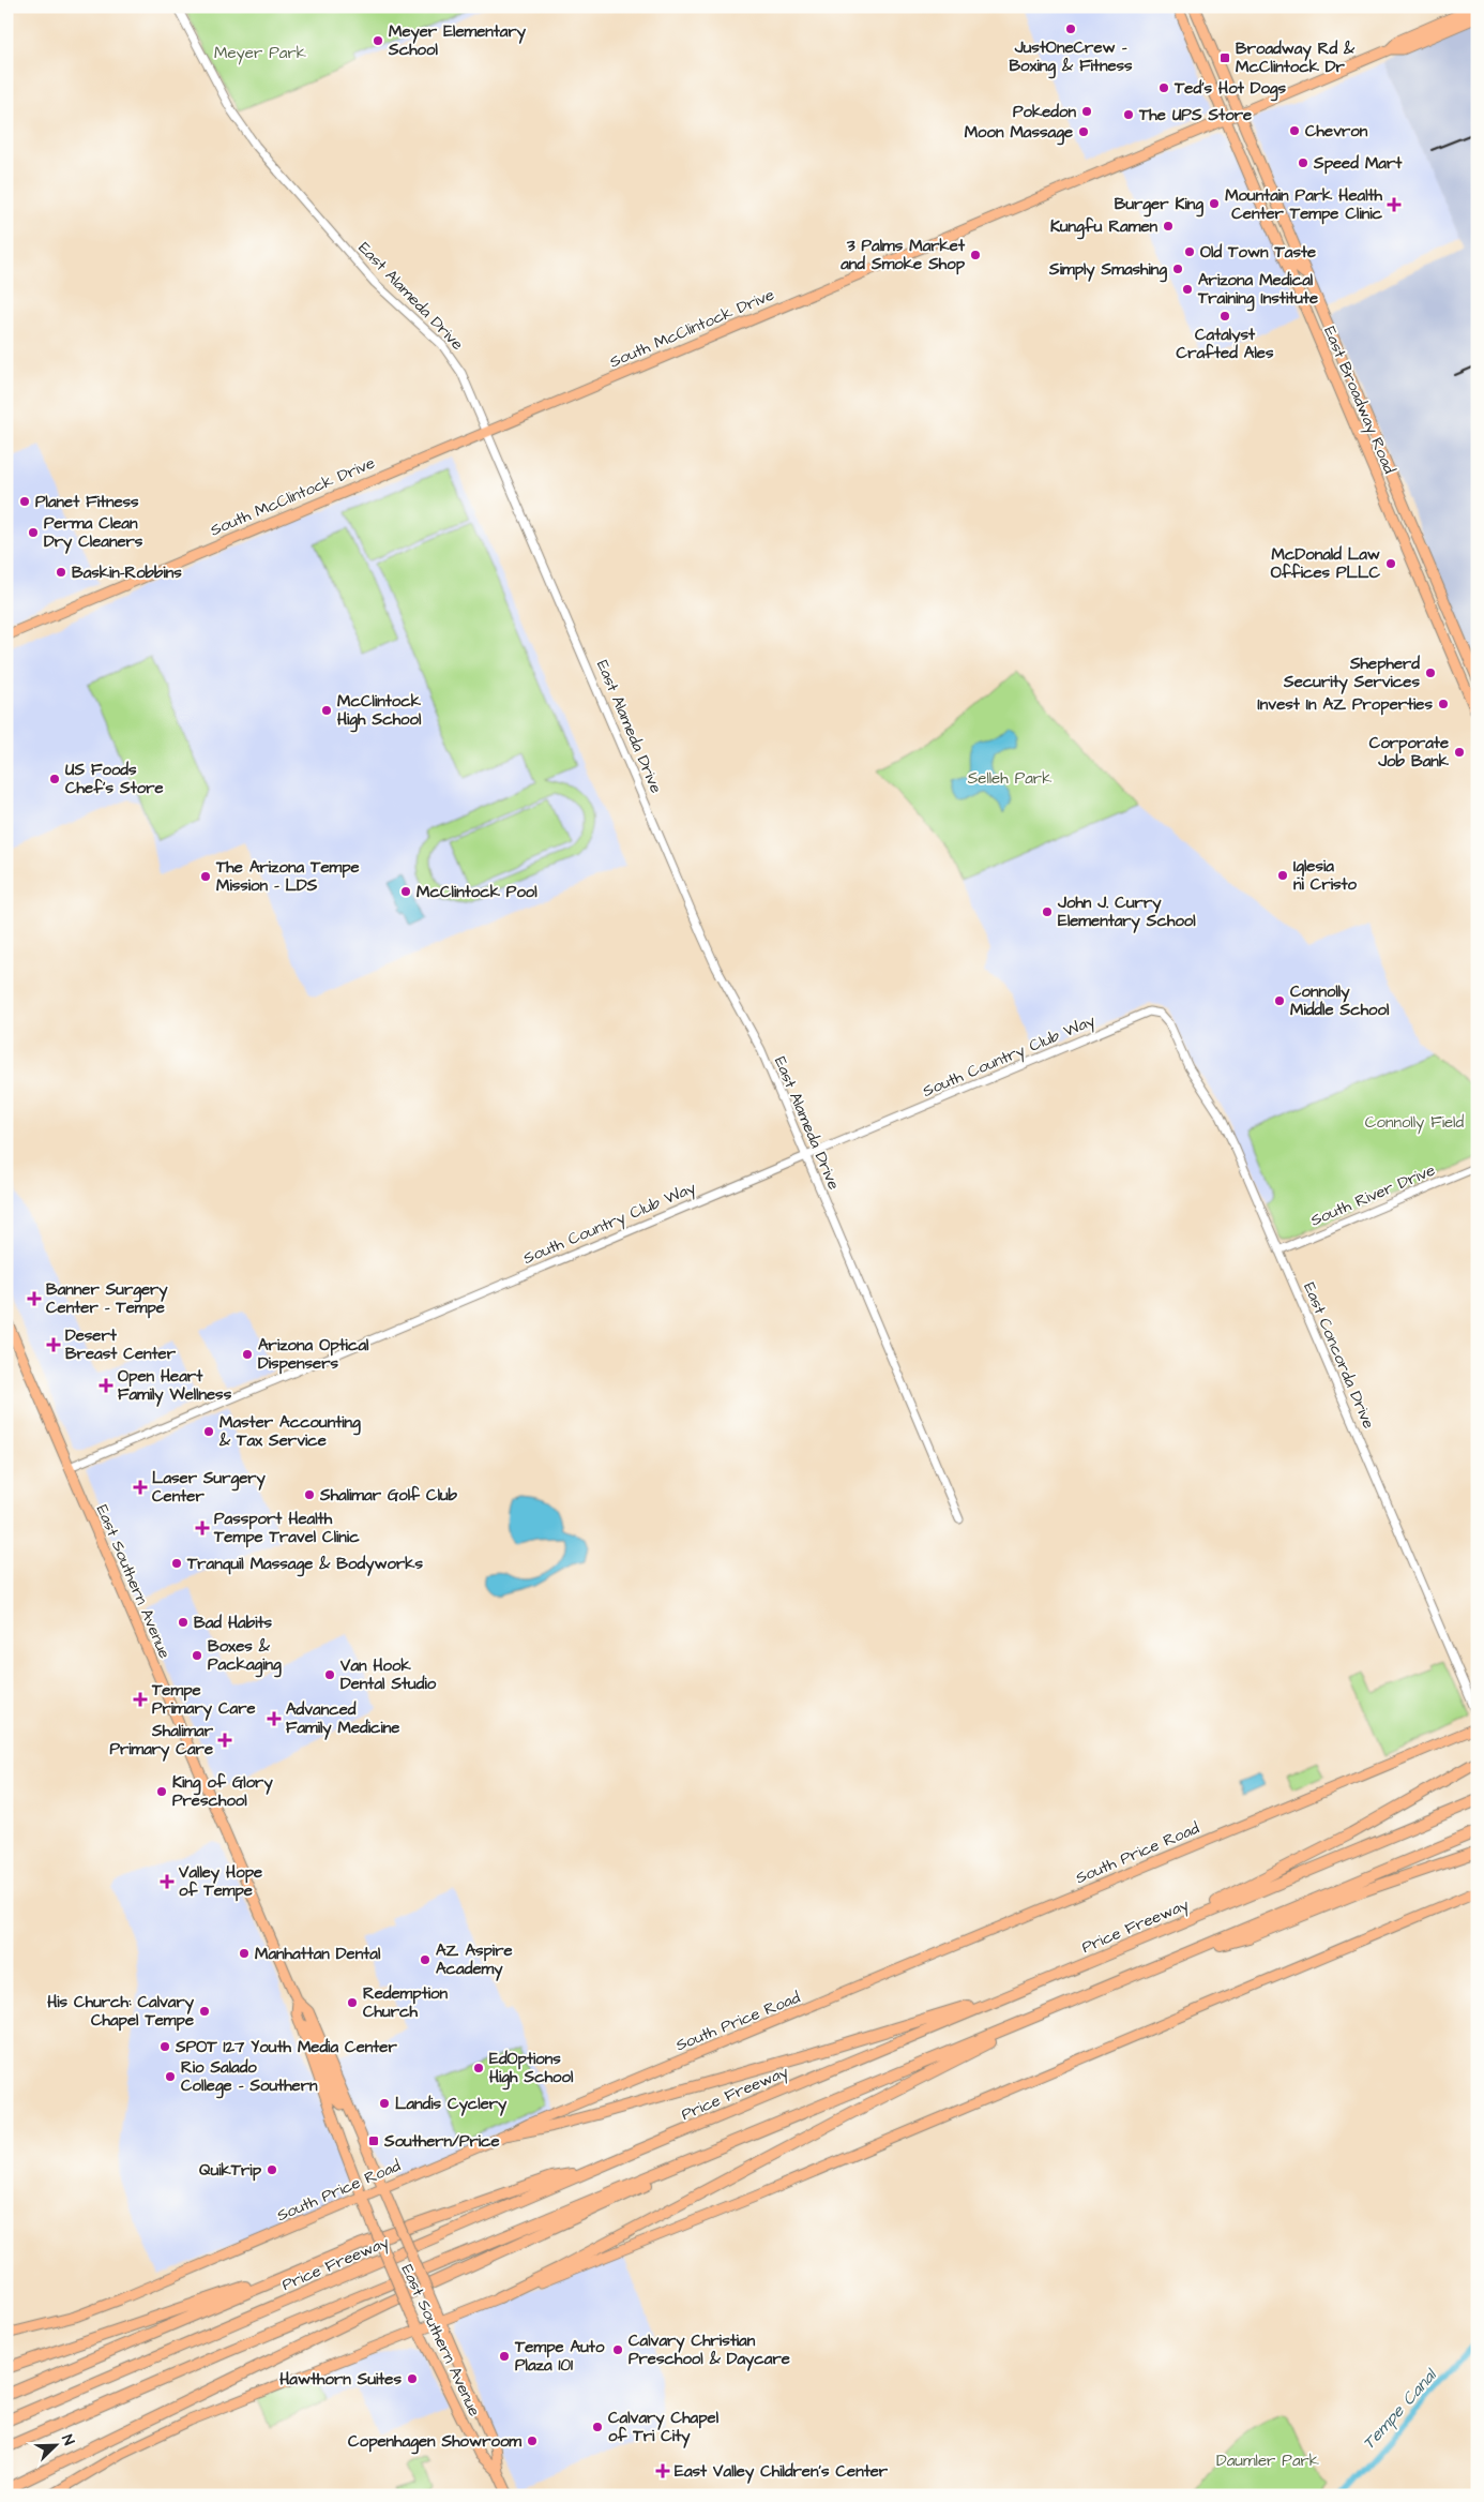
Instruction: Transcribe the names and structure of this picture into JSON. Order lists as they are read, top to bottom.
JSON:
{
  "streets": {
    "highway": ["Price Freeway"],
    "main road": [
      "South McClintock Drive",
      "East Broadway Road",
      "East Southern Avenue",
      "South Price Road"
    ],
    "street": [
      "East Alameda Drive",
      "South Country Club Way",
      "South River Drive",
      "East Concorda Drive"
    ]
  },
  "crossings": [
    ["East Alameda Drive", "South McClintock Drive"],
    ["East Alameda Drive", "South Country Club Way"],
    ["South McClintock Drive", "East Broadway Road"],
    ["South Country Club Way", "East Concorda Drive"],
    ["South Country Club Way", "East Southern Avenue"],
    ["South River Drive", "East Concorda Drive"],
    ["East Southern Avenue", "South Price Road"]
  ],
  "water": ["Tempe Canal"],
  "parks": [
    "Meyer Park",
    "Selleh Park",
    "Connolly Field",
    "Daumler Park"
  ],
  "places": {
    "other": [
      "JustOneCrew - Boxing & Fitness",
      "Meyer Elementary School",
      "Ted's Hot Dogs",
      "Pokedon",
      "The UPS Store",
      "Chevron",
      "Moon Massage",
      "Speed Mart",
      "Burger King",
      "Kungfu Ramen",
      "Old Town Taste",
      "3 Palms Market and Smoke Shop",
      "Simply Smashing",
      "Arizona Medical Training Institute",
      "Catalyst Crafted Ales",
      "Planet Fitness",
      "Perma Clean Dry Cleaners",
      "McDonald Law Offices PLLC",
      "Baskin-Robbins",
      "Shepherd Security Services",
      "Invest In AZ Properties",
      "McClintock High School",
      "Corporate Job Bank",
      "US Foods Chef's Store",
      "Iglesia ni Cristo",
      "The Arizona Tempe Mission - LDS",
      "McClintock Pool",
      "John J. Curry Elementary School",
      "Connolly Middle School",
      "Arizona Optical Dispensers",
      "Master Accounting & Tax Service",
      "Shalimar Golf Club",
      "Tranquil Massage & Bodyworks",
      "Bad Habits",
      "Boxes & Packaging",
      "Van Hook Dental Studio",
      "King of Glory Preschool",
      "Manhattan Dental",
      "AZ Aspire Academy",
      "Redemption Church",
      "His Church: Calvary Chapel Tempe",
      "SPOT 127 Youth Media Center",
      "EdOptions High School",
      "Rio Salado College - Southern",
      "Landis Cyclery",
      "QuikTrip",
      "Calvary Christian Preschool & Daycare",
      "Tempe Auto Plaza 101",
      "Hawthorn Suites",
      "Calvary Chapel of Tri City",
      "Copenhagen Showroom"
    ],
    "transit": ["Broadway Rd & McClintock Dr", "Southern/Price"],
    "health": [
      "Mountain Park Health Center Tempe Clinic",
      "Banner Surgery Center - Tempe",
      "Desert Breast Center",
      "Open Heart Family Wellness",
      "Laser Surgery Center",
      "Passport Health Tempe Travel Clinic",
      "Tempe Primary Care",
      "Advanced Family Medicine",
      "Shalimar Primary Care",
      "Valley Hope of Tempe",
      "East Valley Children's Center"
    ]
  },
  "north": "top right"
}
